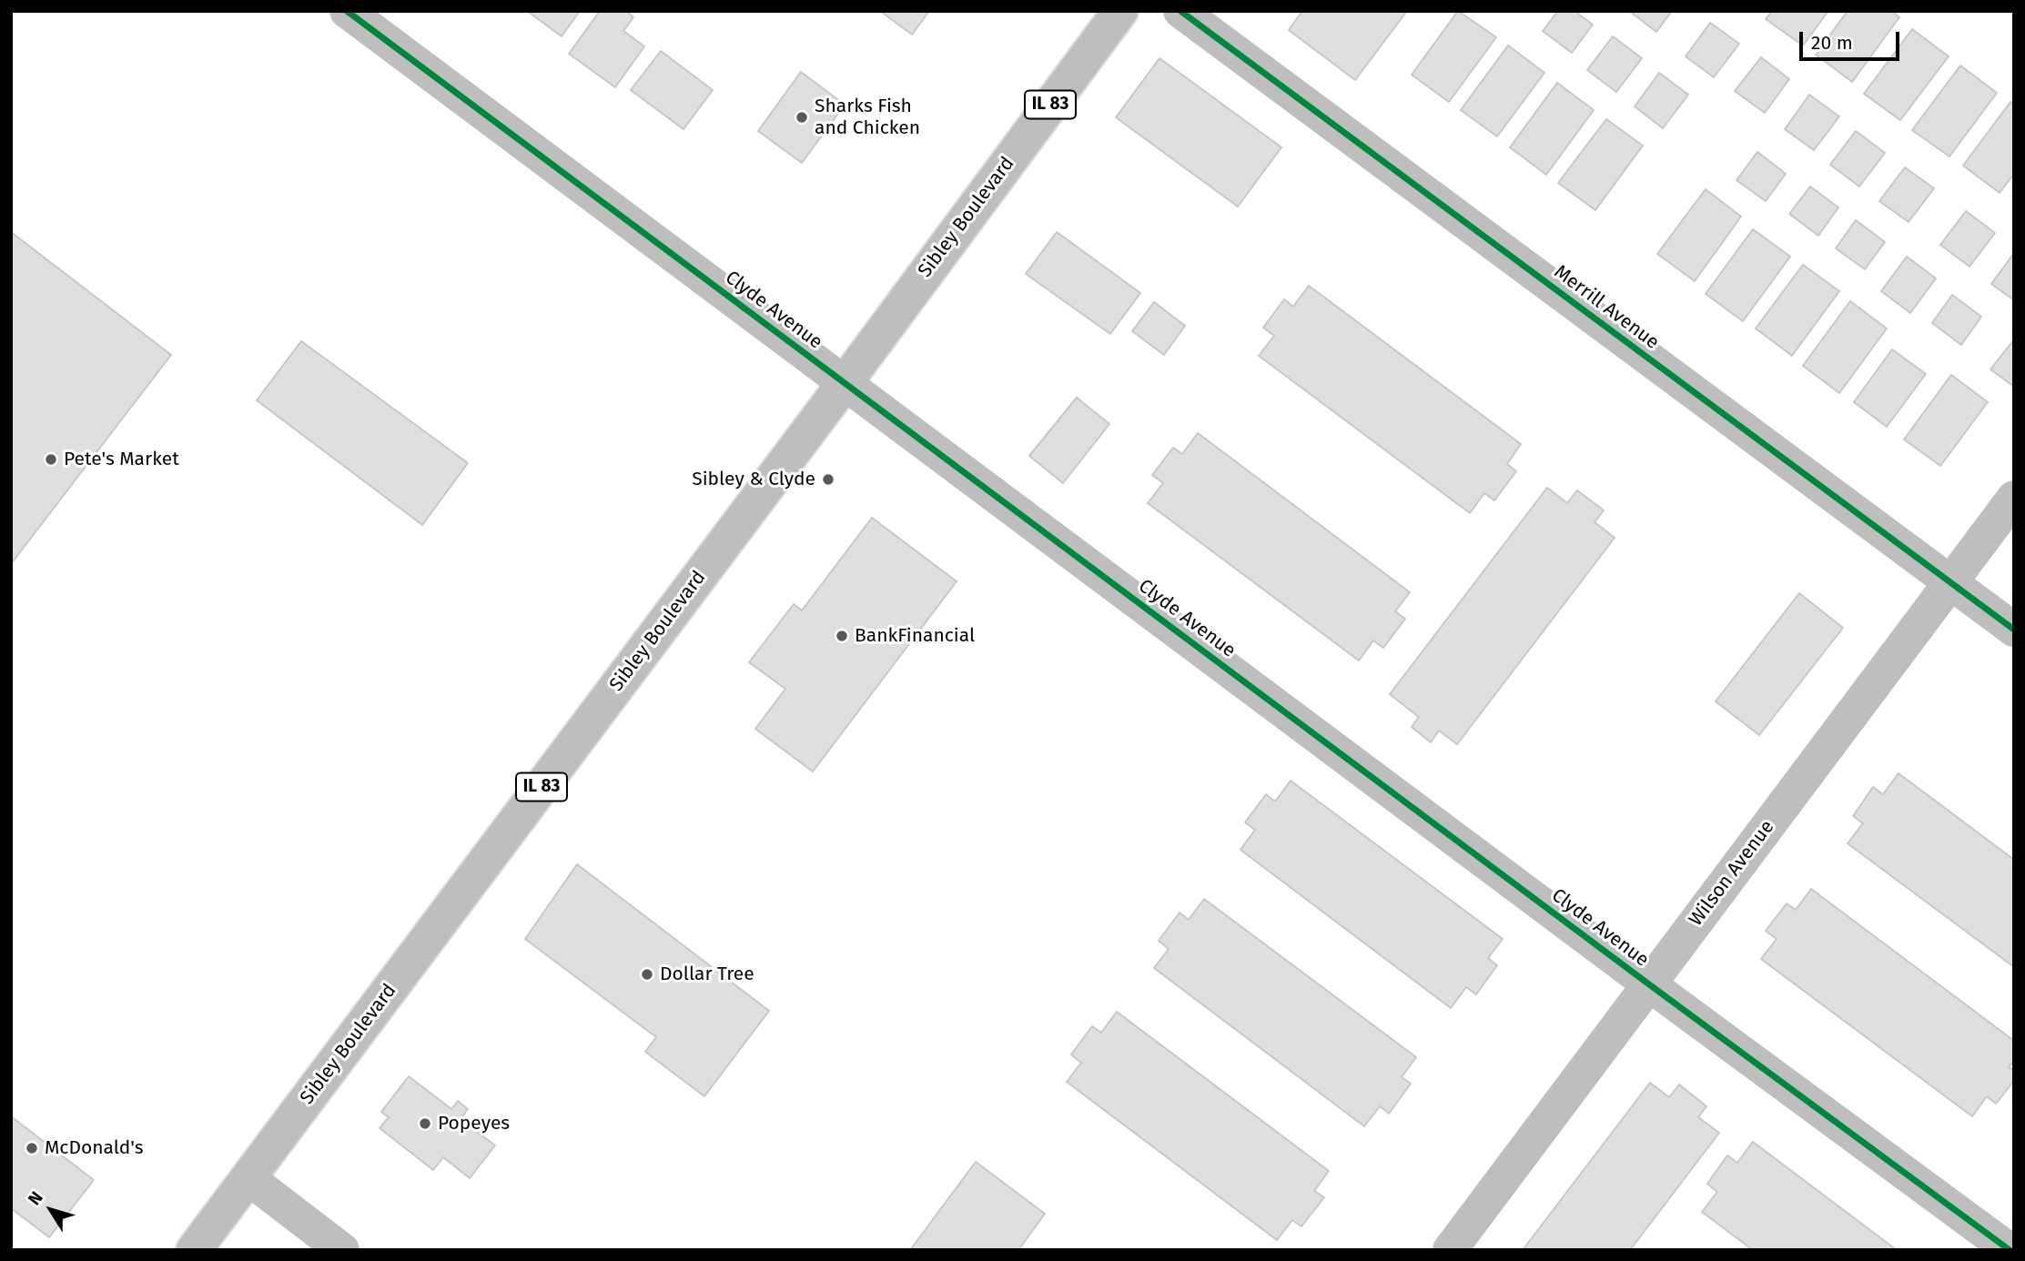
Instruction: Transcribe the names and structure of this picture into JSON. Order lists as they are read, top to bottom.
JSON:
{
  "streets": {
    "street": [
      "IL 83",
      "Sibley Boulevard",
      "Merrill Avenue",
      "Clyde Avenue",
      "Wilson Avenue"
    ]
  },
  "crossings": [
    ["Sibley Boulevard", "Clyde Avenue"],
    ["Merrill Avenue", "Wilson Avenue"],
    ["Clyde Avenue", "Wilson Avenue"]
  ],
  "places": [
    "Sharks Fish and Chicken",
    "Pete's Market",
    "Sibley & Clyde",
    "BankFinancial",
    "Dollar Tree",
    "Popeyes",
    "McDonald's"
  ],
  "scale_bar": "20 m",
  "north": "top left"
}
